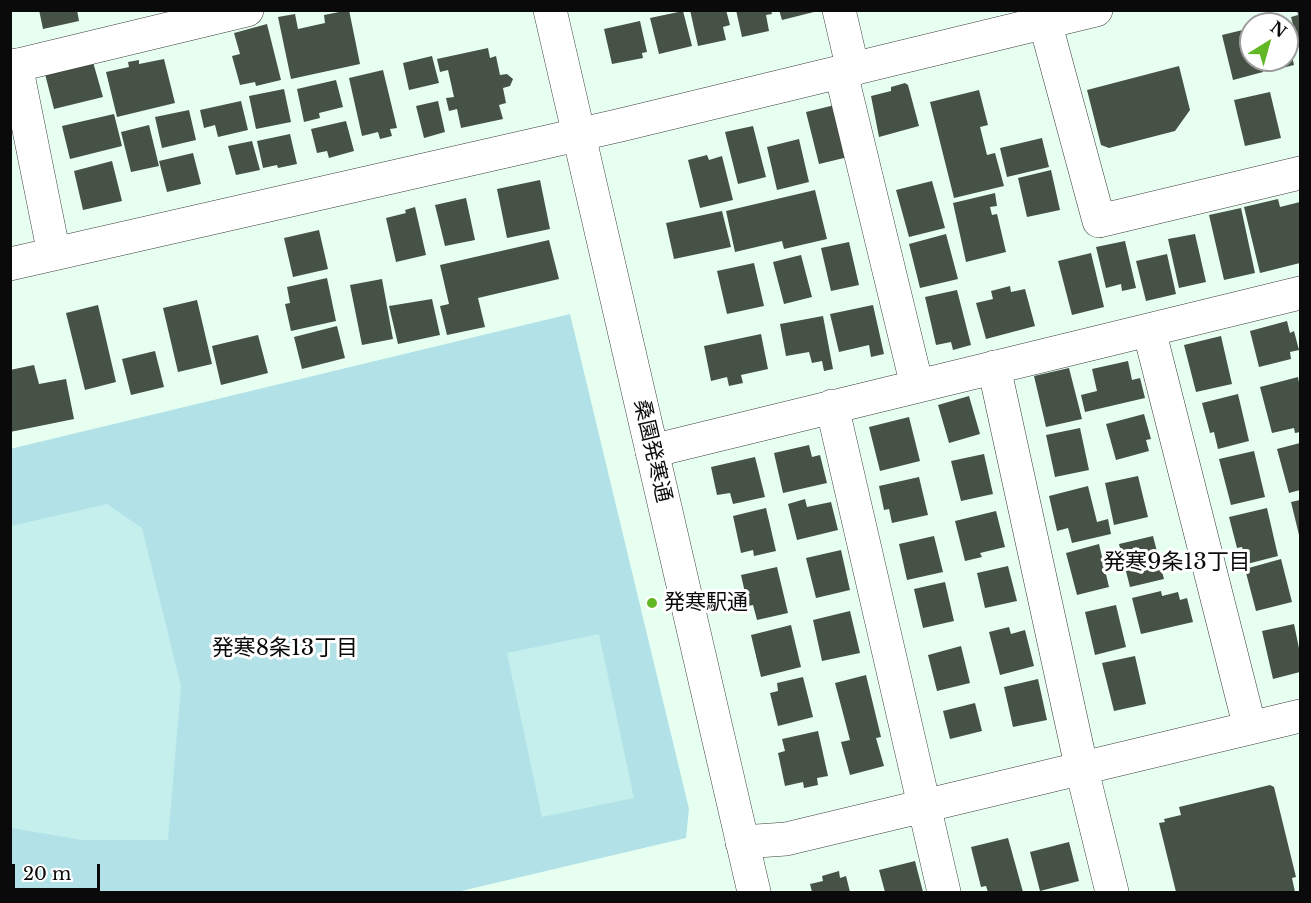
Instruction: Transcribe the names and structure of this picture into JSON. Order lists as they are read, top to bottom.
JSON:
{
  "streets": {
    "street": ["桑園発寒通"]
  },
  "districts": ["発寒9条13丁目", "発寒8条13丁目"],
  "places": ["発寒駅通"],
  "scale_bar": "20 m",
  "north": "top right"
}
